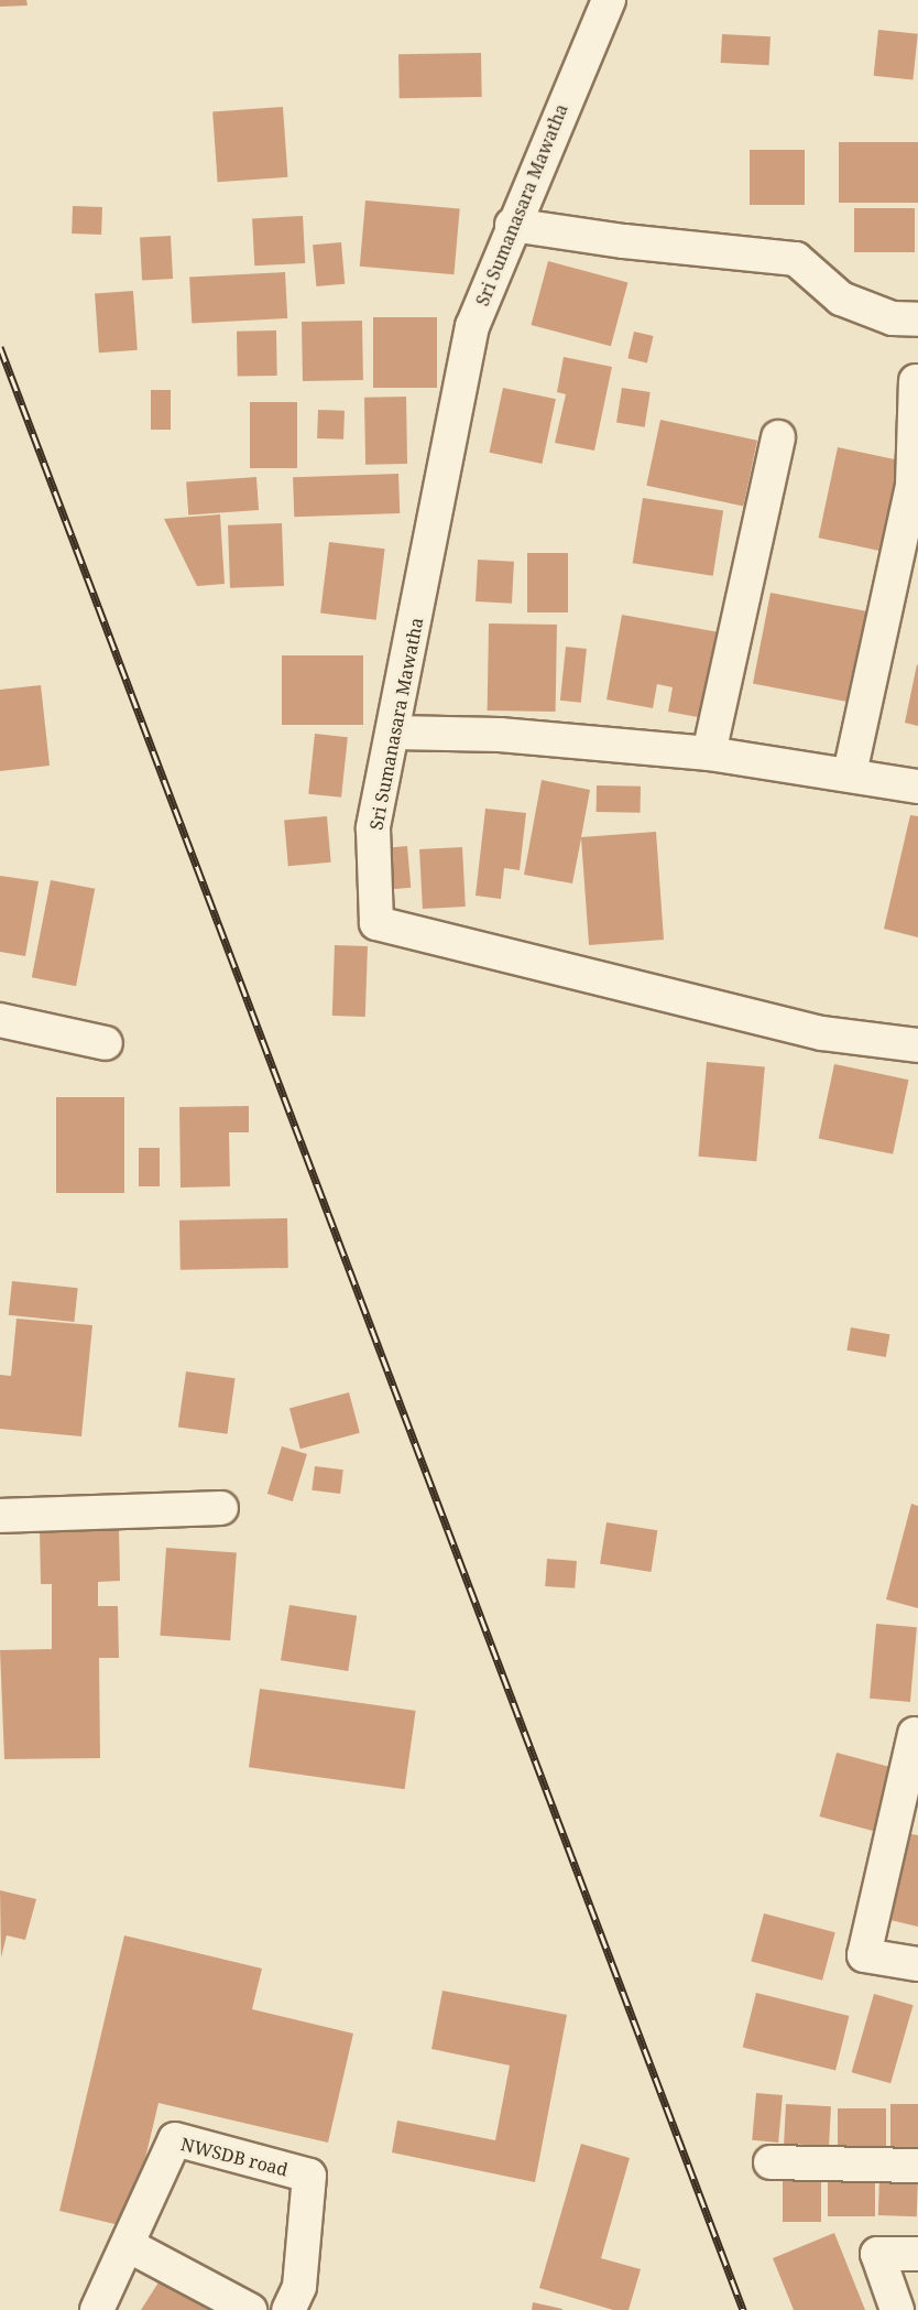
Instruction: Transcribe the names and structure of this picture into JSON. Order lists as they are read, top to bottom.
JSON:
{
  "streets": {
    "street": ["Sri Sumanasara Mawatha", "NWSDB road"]
  }
}
